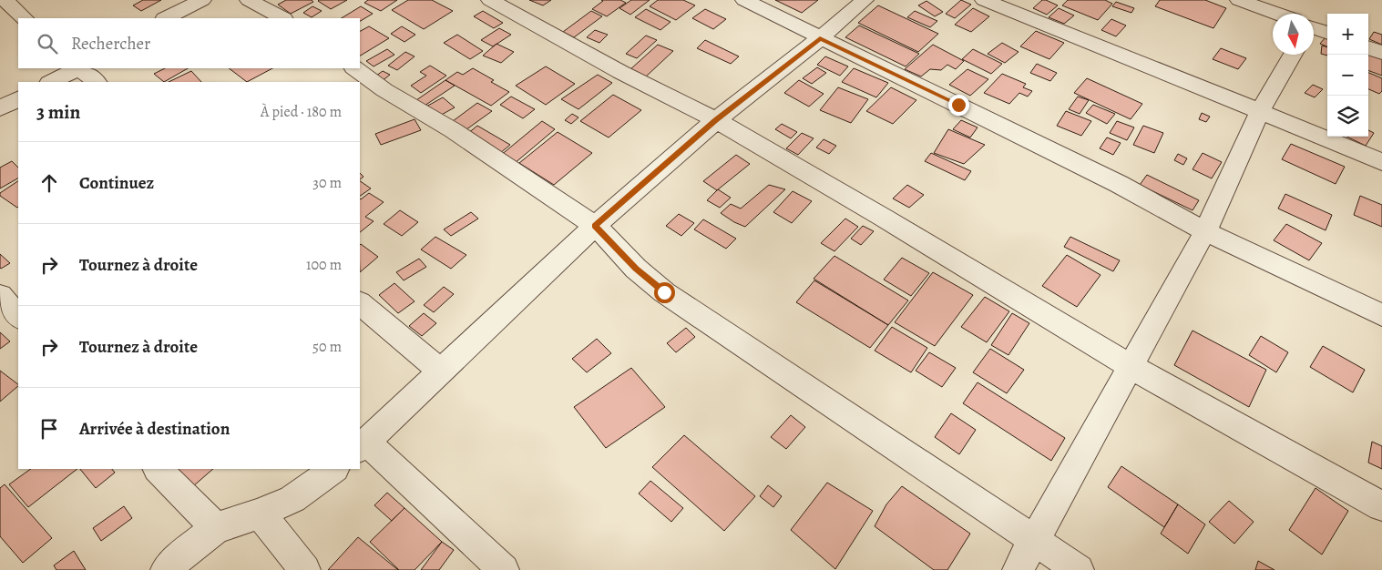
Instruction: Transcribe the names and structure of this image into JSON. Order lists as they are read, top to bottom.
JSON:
{
  "north": "bottom",
  "page": {
    "map_buttons": ["+", "−"],
    "search": "Rechercher",
    "heading": ["3 min", "À pied · 180 m"],
    "list": [
      ["Continuez", "30 m"],
      ["Tournez à droite", "100 m"],
      ["Tournez à droite", "50 m"],
      "Arrivée à destination"
    ]
  }
}
